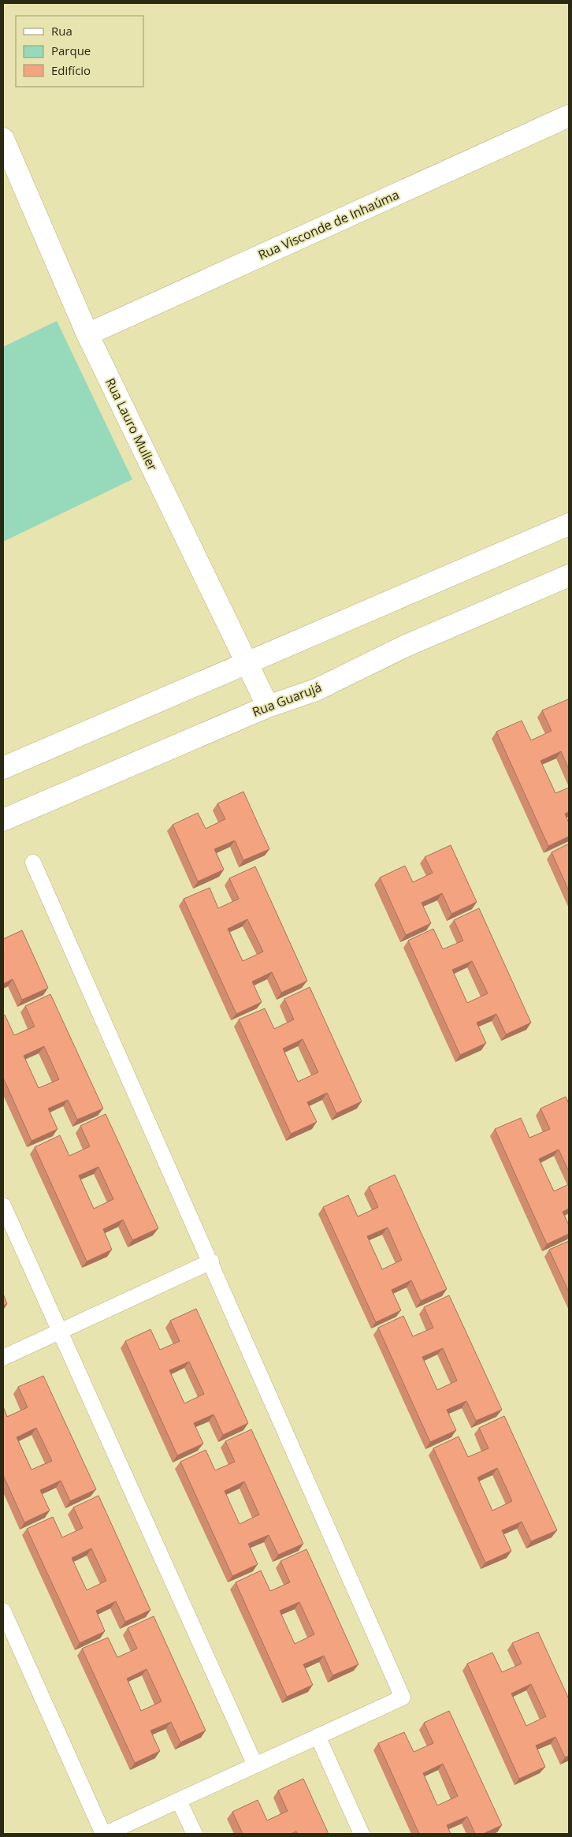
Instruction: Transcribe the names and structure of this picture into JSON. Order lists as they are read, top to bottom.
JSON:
{
  "streets": {
    "street": ["Rua Visconde de Inhaúma", "Rua Lauro Muller", "Rua Guarujá"]
  },
  "crossings": [
    ["Rua Visconde de Inhaúma", "Rua Lauro Muller"],
    ["Rua Lauro Muller", "Rua Guarujá"]
  ],
  "legend": ["Rua", "Parque", "Edifício"]
}
